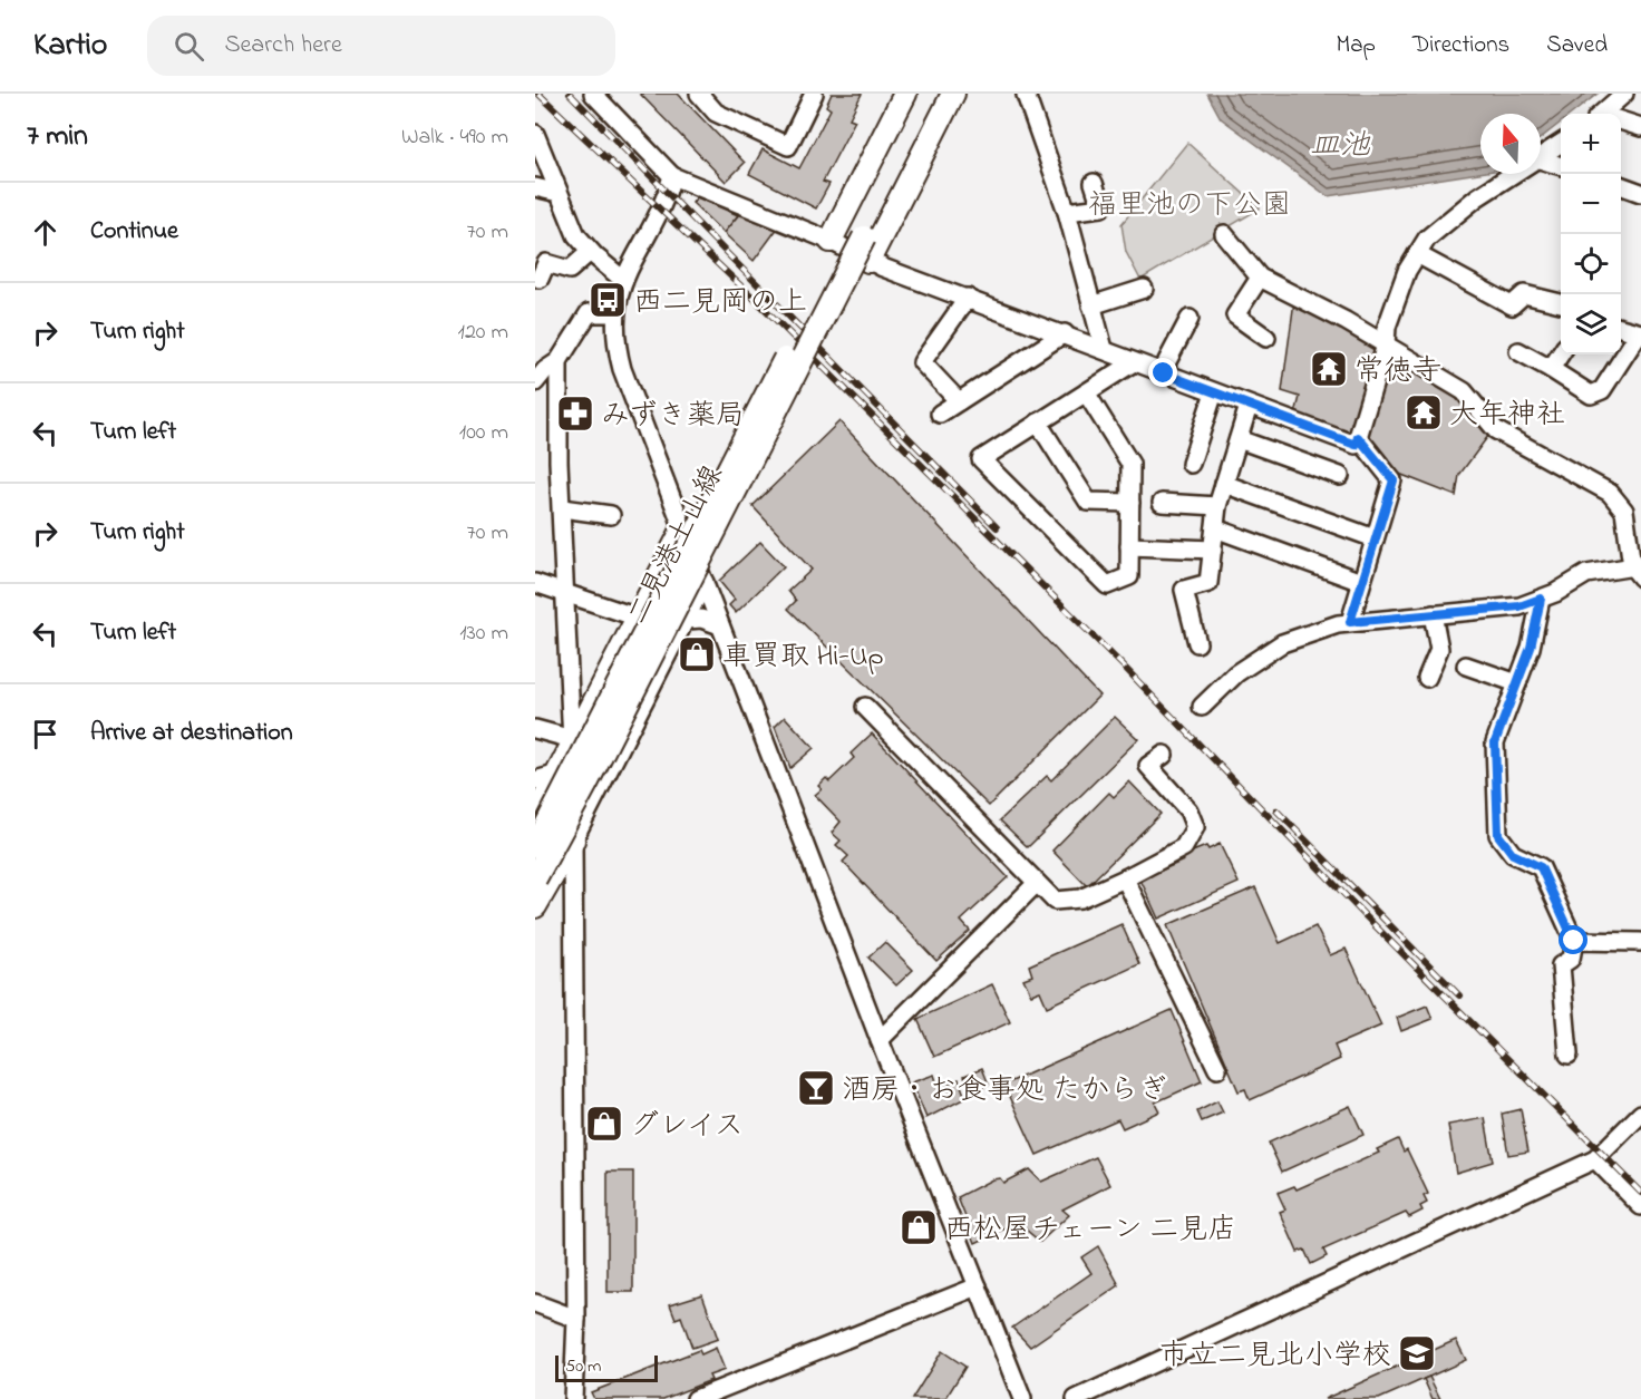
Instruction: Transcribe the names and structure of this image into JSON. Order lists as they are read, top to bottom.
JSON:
{
  "streets": {
    "main road": ["二見港土山線"]
  },
  "water": ["皿池"],
  "parks": ["福里池の下公園"],
  "places": {
    "bus stop": ["西二見岡の上"],
    "temple": ["常徳寺", "大年神社"],
    "pharmacy": ["みずき薬局"],
    "shop": ["車買取 Hi-Up", "グレイス", "西松屋チェーン 二見店"],
    "bar": ["酒房・お食事処 たからぎ"],
    "school or university": ["市立二見北小学校"]
  },
  "scale_bar": "50 m",
  "north": "top",
  "page": {
    "header": "Kartio",
    "search": "Search here",
    "nav": ["Map", "Directions", "Saved"],
    "heading": ["7 min", "Walk · 490 m"],
    "map_buttons": ["+", "−"],
    "list": [
      ["Continue", "70 m"],
      ["Turn right", "120 m"],
      ["Turn left", "100 m"],
      ["Turn right", "70 m"],
      ["Turn left", "130 m"],
      "Arrive at destination"
    ],
    "scale": "50 m"
  }
}
